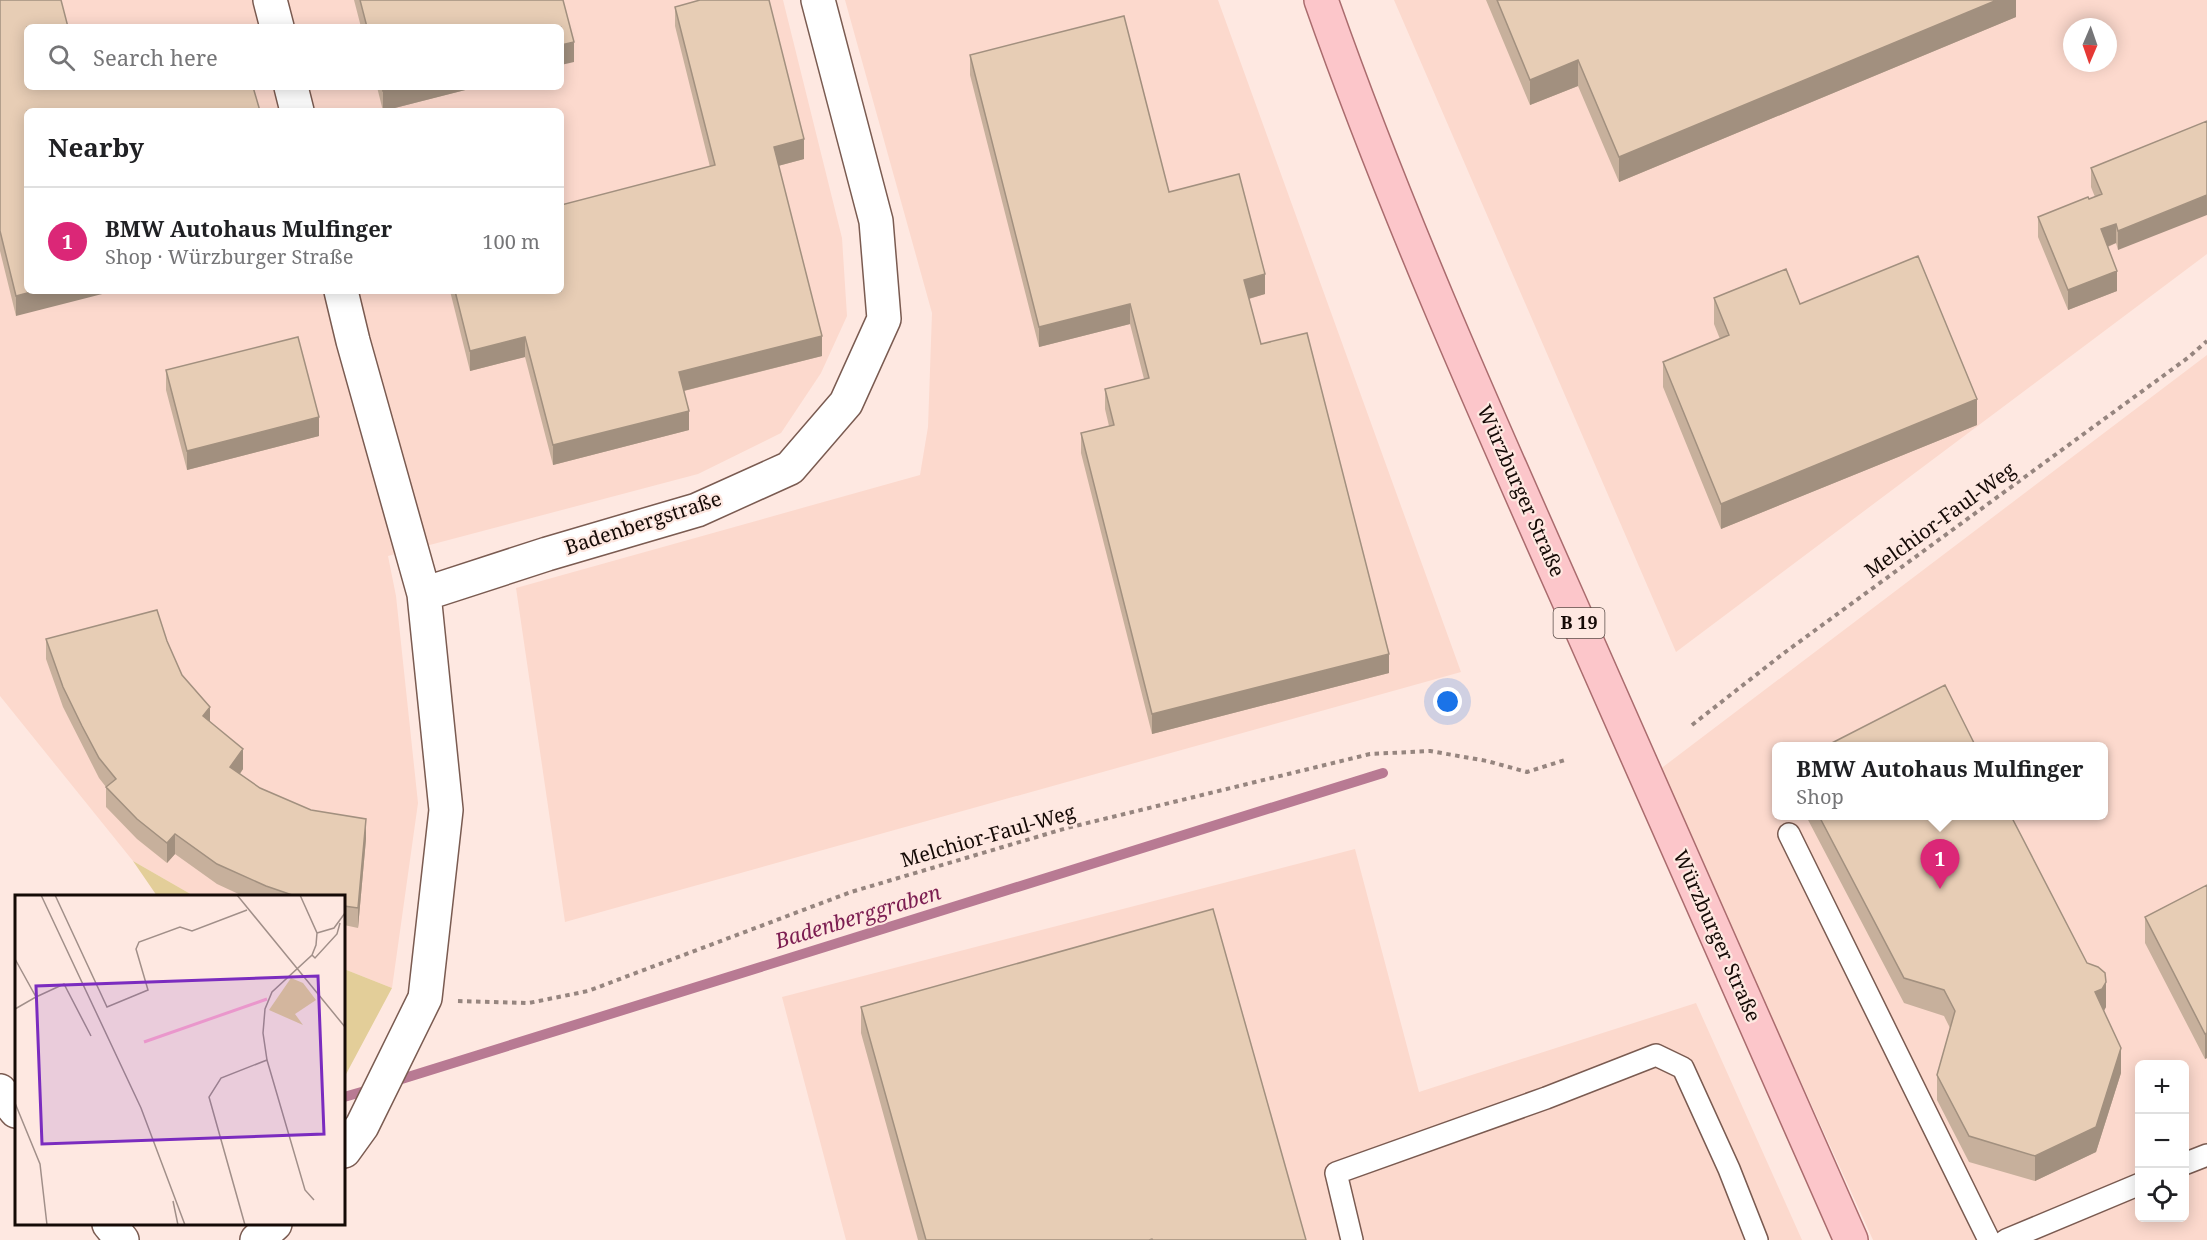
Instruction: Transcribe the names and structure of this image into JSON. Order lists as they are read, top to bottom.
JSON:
{
  "streets": {
    "main road": ["Würzburger Straße", "B 19"],
    "street": ["Badenbergstraße"],
    "path": ["Melchior-Faul-Weg"]
  },
  "water": ["Badenberggraben"],
  "north": "bottom",
  "page": {
    "search": "Search here",
    "heading": "Nearby",
    "list": [
      {
        "mark": "1",
        "name": "BMW Autohaus Mulfinger",
        "note": "Shop · Würzburger Straße",
        "value": "100 m"
      }
    ],
    "popup": ["BMW Autohaus Mulfinger", "Shop"],
    "pins": "1",
    "map_buttons": ["+", "−"]
  }
}
